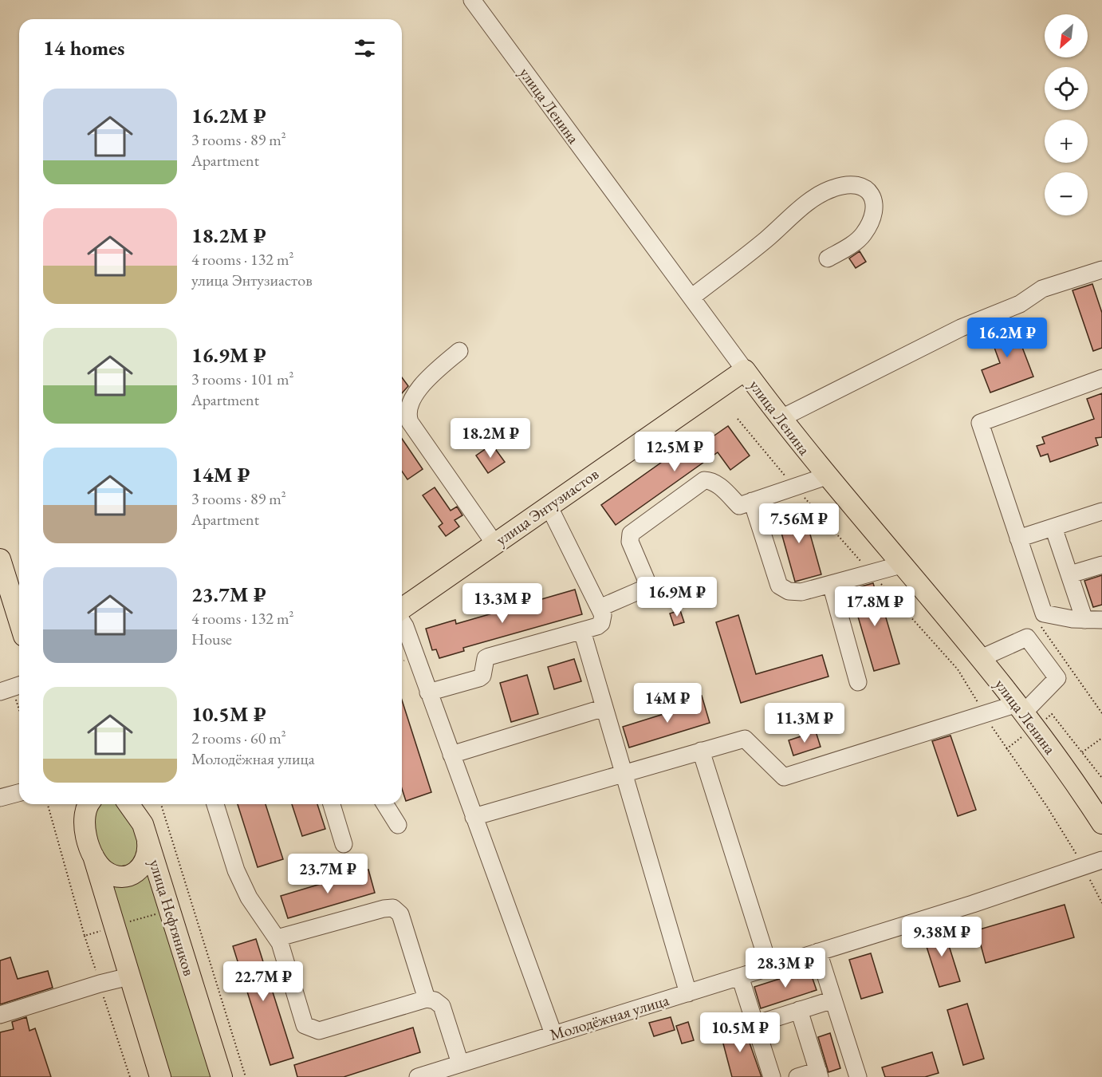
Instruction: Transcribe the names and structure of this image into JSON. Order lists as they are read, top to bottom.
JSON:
{
  "streets": {
    "main road": ["улица Ленина", "улица Энтузиастов", "улица Нефтяников"],
    "street": ["Молодёжная улица"]
  },
  "crossings": [
    ["улица Ленина", "улица Энтузиастов"]
  ],
  "north": "bottom left",
  "page": {
    "map_buttons": ["+", "−"],
    "heading": "14 homes",
    "list": [
      {
        "name": "16.2M ₽",
        "note": "3 rooms · 89 m² · Apartment"
      },
      {
        "name": "18.2M ₽",
        "note": "4 rooms · 132 m² · улица Энтузиастов"
      },
      {
        "name": "16.9M ₽",
        "note": "3 rooms · 101 m² · Apartment"
      },
      {
        "name": "14M ₽",
        "note": "3 rooms · 89 m² · Apartment"
      },
      {
        "name": "23.7M ₽",
        "note": "4 rooms · 132 m² · House"
      },
      {
        "name": "10.5M ₽",
        "note": "2 rooms · 60 m² · Молодёжная улица"
      }
    ],
    "price": [
      "16.2M ₽",
      "18.2M ₽",
      "12.5M ₽",
      "7.56M ₽",
      "16.9M ₽",
      "13.3M ₽",
      "17.8M ₽",
      "14M ₽",
      "11.3M ₽",
      "23.7M ₽",
      "9.38M ₽",
      "28.3M ₽",
      "22.7M ₽",
      "10.5M ₽"
    ]
  }
}
